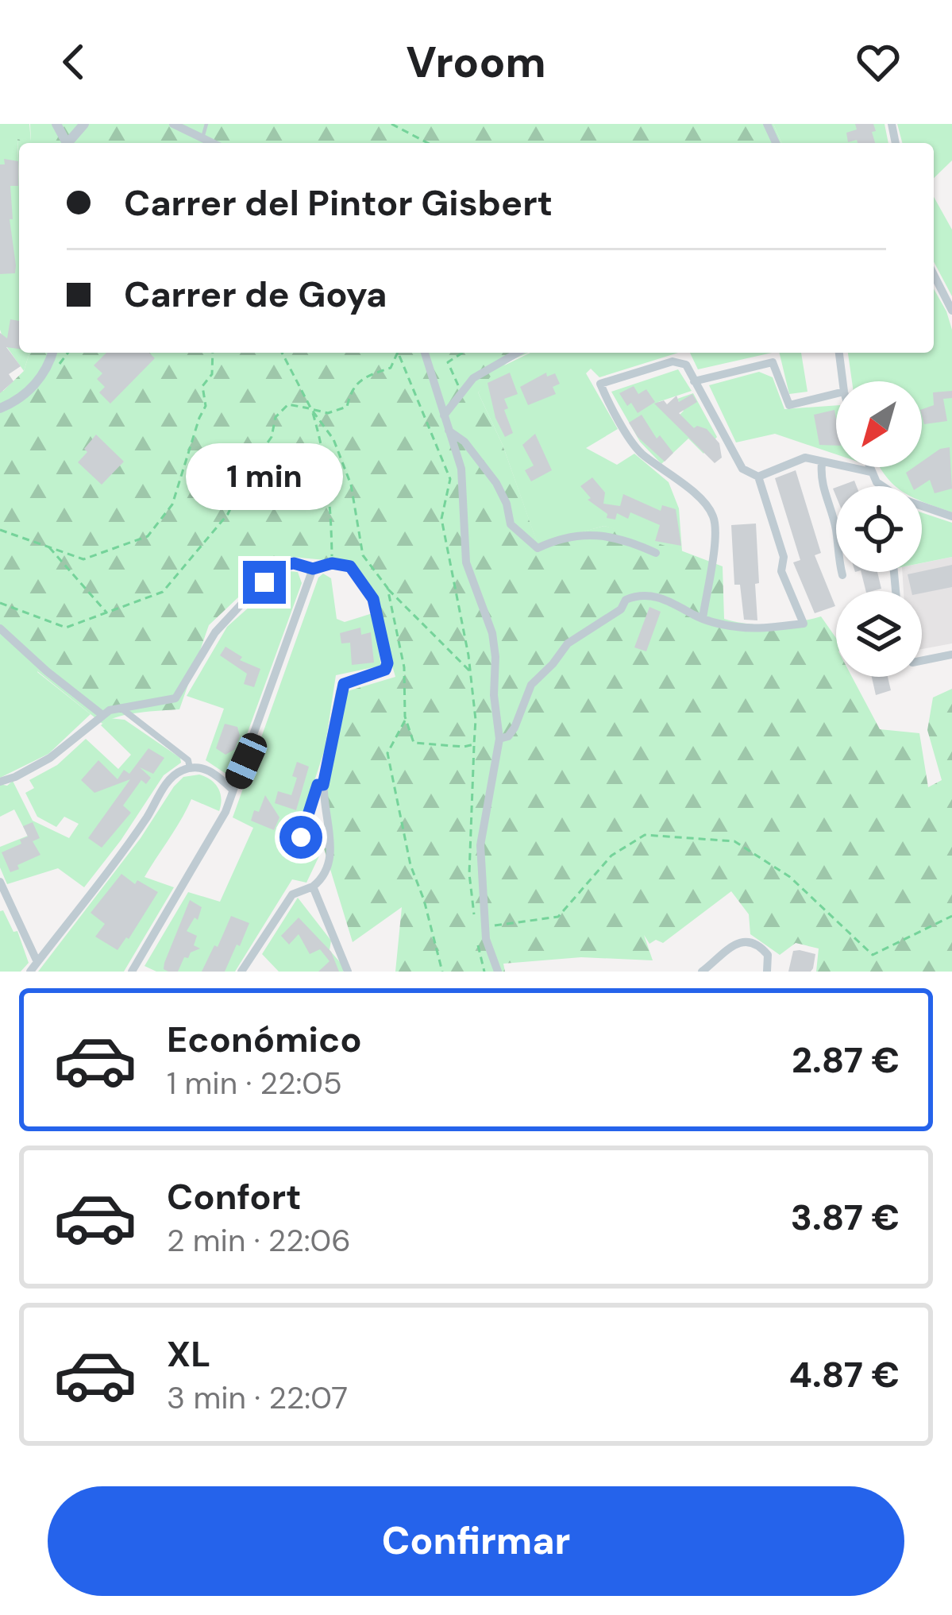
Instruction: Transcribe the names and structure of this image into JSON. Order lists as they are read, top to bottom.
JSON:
{
  "north": "bottom left",
  "page": {
    "header": "Vroom",
    "banner": ["Carrer del Pintor Gisbert", "Carrer de Goya"],
    "bubble": "1 min",
    "list": [
      {
        "name": "Económico",
        "note": "1 min · 22:05",
        "value": "2.87 €"
      },
      {
        "name": "Confort",
        "note": "2 min · 22:06",
        "value": "3.87 €"
      },
      {
        "name": "XL",
        "note": "3 min · 22:07",
        "value": "4.87 €"
      }
    ],
    "buttons": "Confirmar"
  }
}
